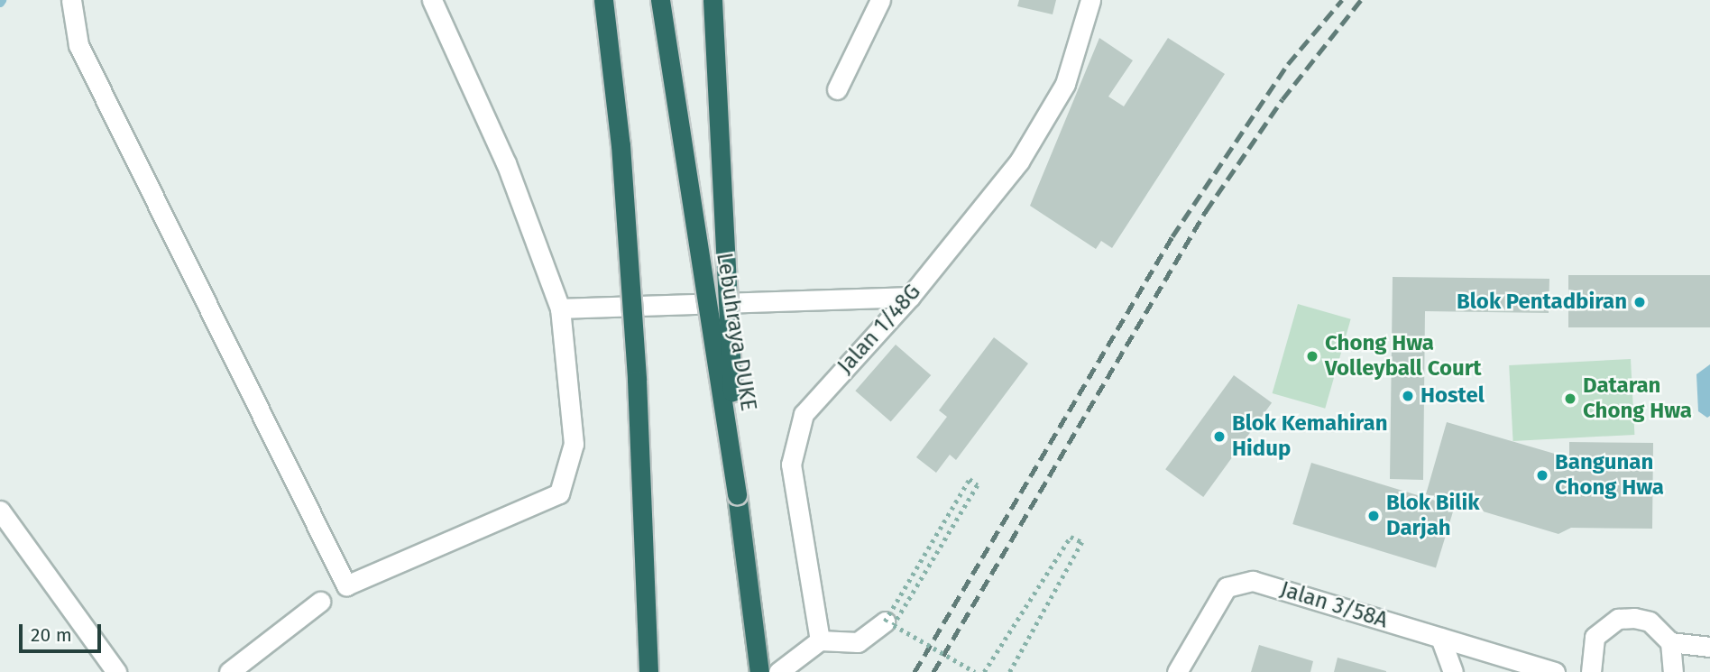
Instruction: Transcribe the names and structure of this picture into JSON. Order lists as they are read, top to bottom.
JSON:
{
  "streets": {
    "highway": ["Lebuhraya DUKE"],
    "street": ["Jalan 1/48G", "Jalan 3/58A"]
  },
  "places": [
    "Blok Pentadbiran",
    "Chong Hwa Volleyball Court",
    "Hostel",
    "Dataran Chong Hwa",
    "Blok Kemahiran Hidup",
    "Bangunan Chong Hwa",
    "Blok Bilik Darjah"
  ],
  "scale_bar": "20 m"
}
